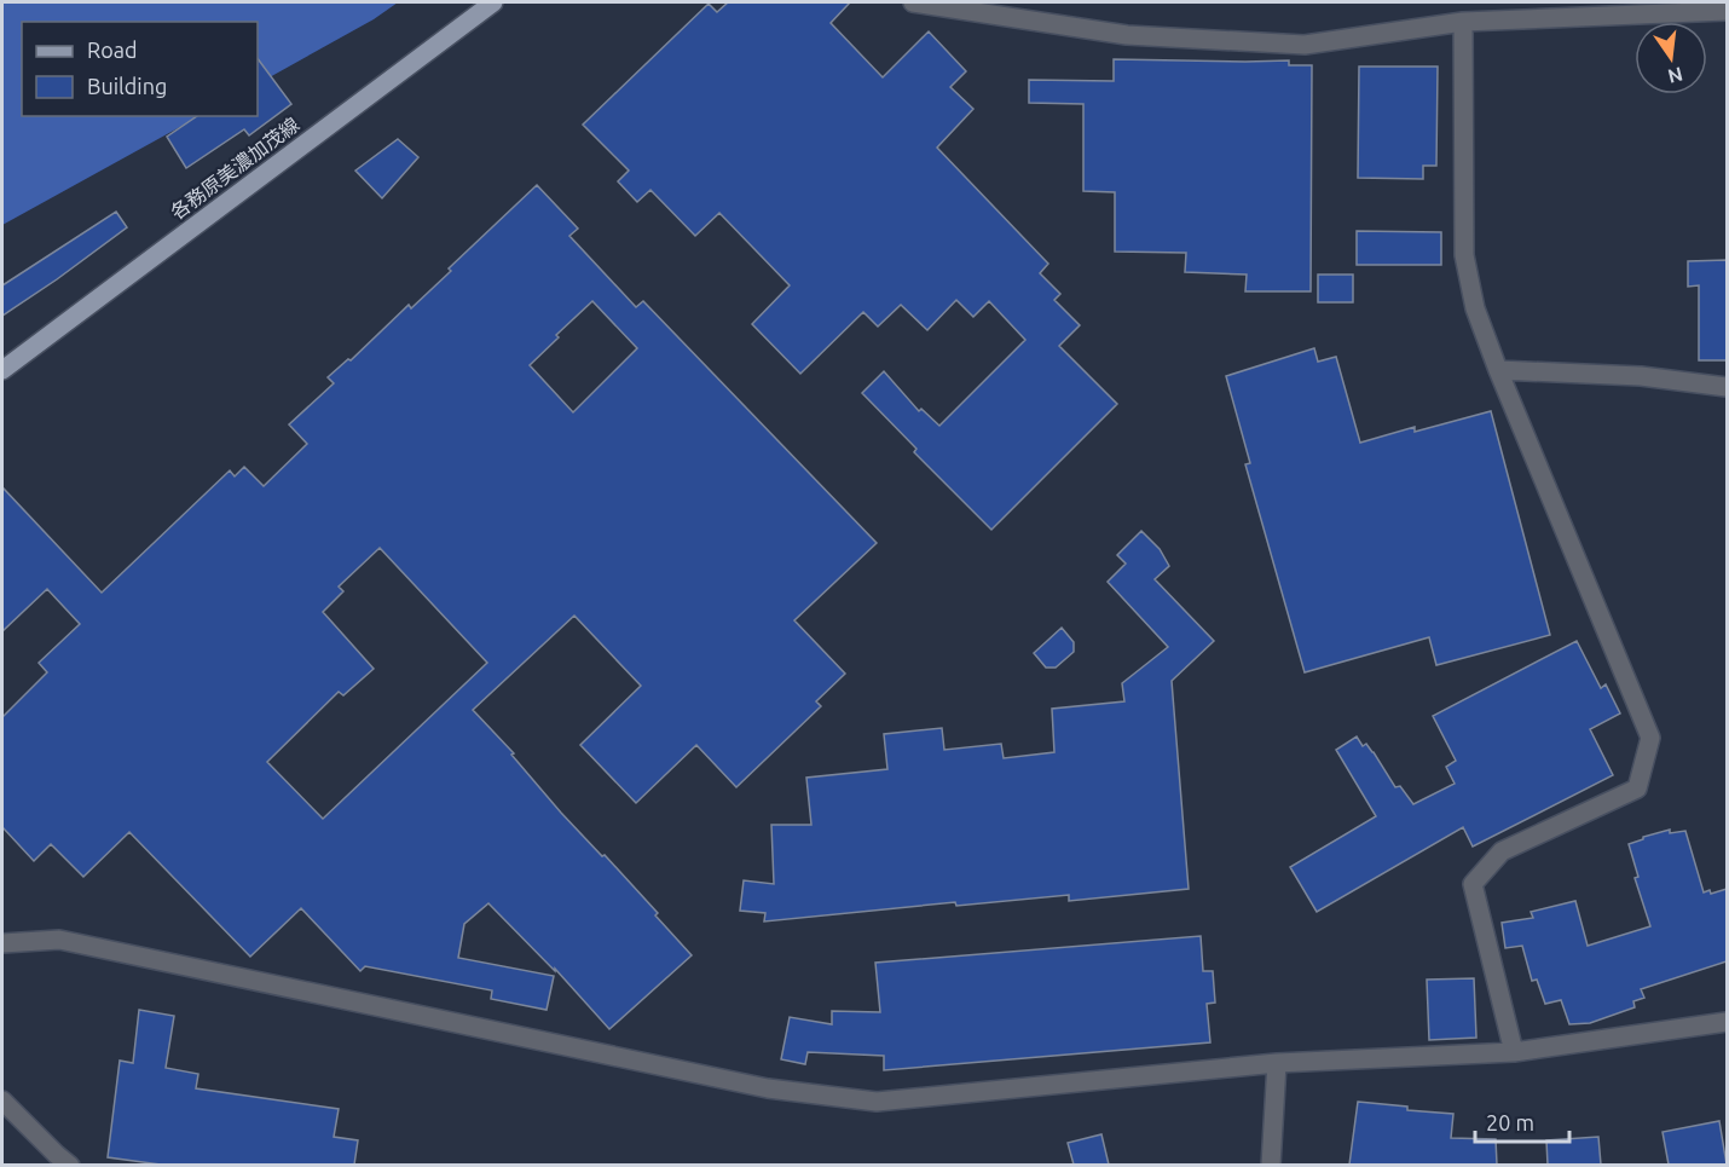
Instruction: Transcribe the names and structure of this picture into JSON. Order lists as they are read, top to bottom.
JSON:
{
  "streets": {
    "main road": ["各務原美濃加茂線"]
  },
  "legend": ["Road", "Building"],
  "scale_bar": "20 m",
  "north": "bottom"
}
